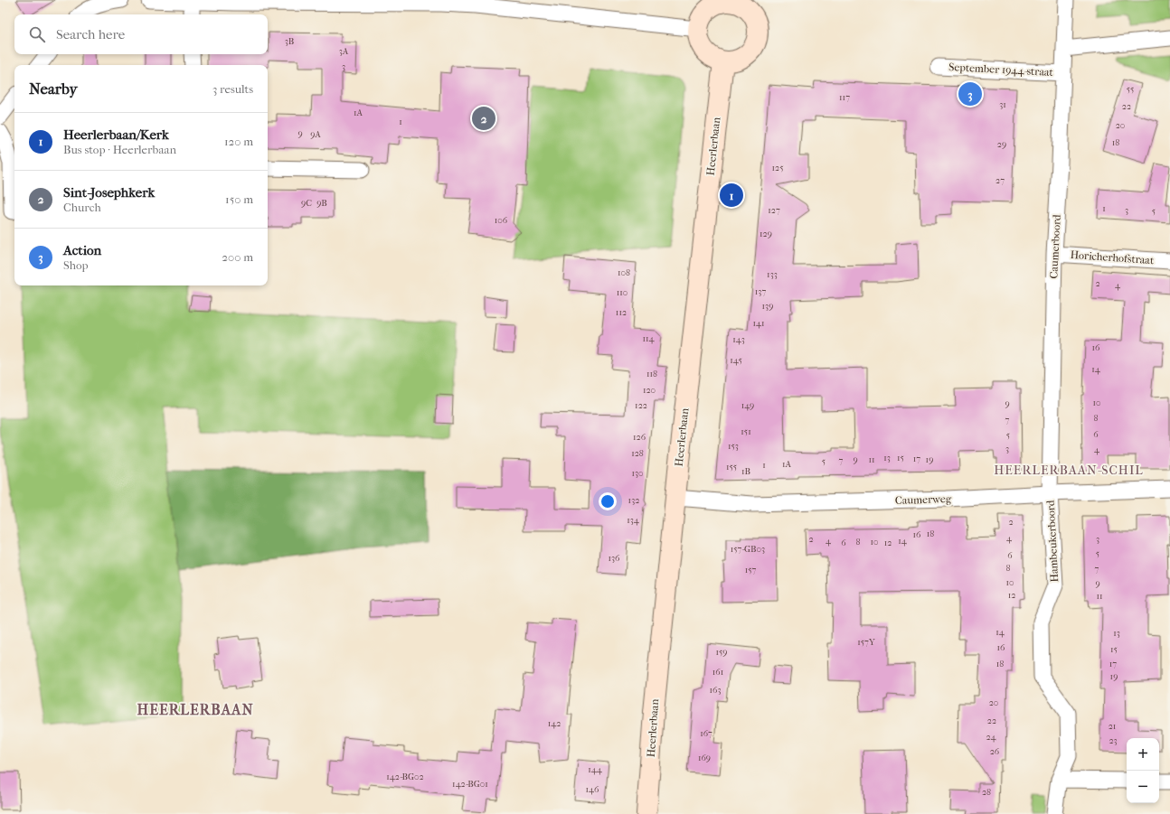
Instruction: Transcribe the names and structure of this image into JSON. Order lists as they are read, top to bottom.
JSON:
{
  "streets": {
    "street": [
      "September 1944-straat",
      "Heerlerbaan",
      "Caumerboord",
      "Horicherhofstraat",
      "Caumerweg",
      "Hambeukerboord"
    ]
  },
  "crossings": [
    ["September 1944-straat", "Caumerboord"],
    ["Heerlerbaan", "Caumerweg"],
    ["Caumerboord", "Horicherhofstraat"],
    ["Caumerboord", "Caumerweg"],
    ["Caumerboord", "Hambeukerboord"],
    ["Caumerweg", "Hambeukerboord"]
  ],
  "districts": ["HEERLERBAAN-SCHIL", "HEERLERBAAN"],
  "house_numbers": [
    "3B",
    "3A",
    "3",
    "55",
    "117",
    "31",
    "22",
    "1A",
    "1",
    "20",
    "9",
    "9A",
    "18",
    "29",
    "125",
    "27",
    "9C",
    "9B",
    "1",
    "127",
    "3",
    "5",
    "106",
    "129",
    "108",
    "133",
    "2",
    "4",
    "137",
    "110",
    "139",
    "112",
    "141",
    "114",
    "143",
    "16",
    "145",
    "14",
    "118",
    "120",
    "10",
    "9",
    "122",
    "149",
    "8",
    "7",
    "151",
    "6",
    "5",
    "126",
    "153",
    "3",
    "4",
    "128",
    "13",
    "15",
    "17",
    "9",
    "11",
    "19",
    "7",
    "5",
    "1A",
    "1",
    "155",
    "1B",
    "130",
    "132",
    "134",
    "2",
    "18",
    "16",
    "4",
    "2",
    "3",
    "4",
    "14",
    "8",
    "10",
    "6",
    "12",
    "157-GB03",
    "5",
    "6",
    "136",
    "8",
    "7",
    "157",
    "10",
    "9",
    "12",
    "11",
    "14",
    "13",
    "157Y",
    "16",
    "15",
    "159",
    "18",
    "17",
    "161",
    "19",
    "163",
    "20",
    "22",
    "142",
    "21",
    "167",
    "24",
    "23",
    "26",
    "169",
    "144",
    "142-BG02",
    "142-BG01",
    "146",
    "28"
  ],
  "page": {
    "search": "Search here",
    "heading": ["Nearby", "3 results"],
    "pins": ["3", "2", "1"],
    "list": [
      {
        "mark": "1",
        "name": "Heerlerbaan/Kerk",
        "note": "Bus stop · Heerlerbaan",
        "value": "120 m"
      },
      {
        "mark": "2",
        "name": "Sint-Josephkerk",
        "note": "Church",
        "value": "150 m"
      },
      {
        "mark": "3",
        "name": "Action",
        "note": "Shop",
        "value": "200 m"
      }
    ],
    "map_buttons": ["+", "−"]
  }
}
